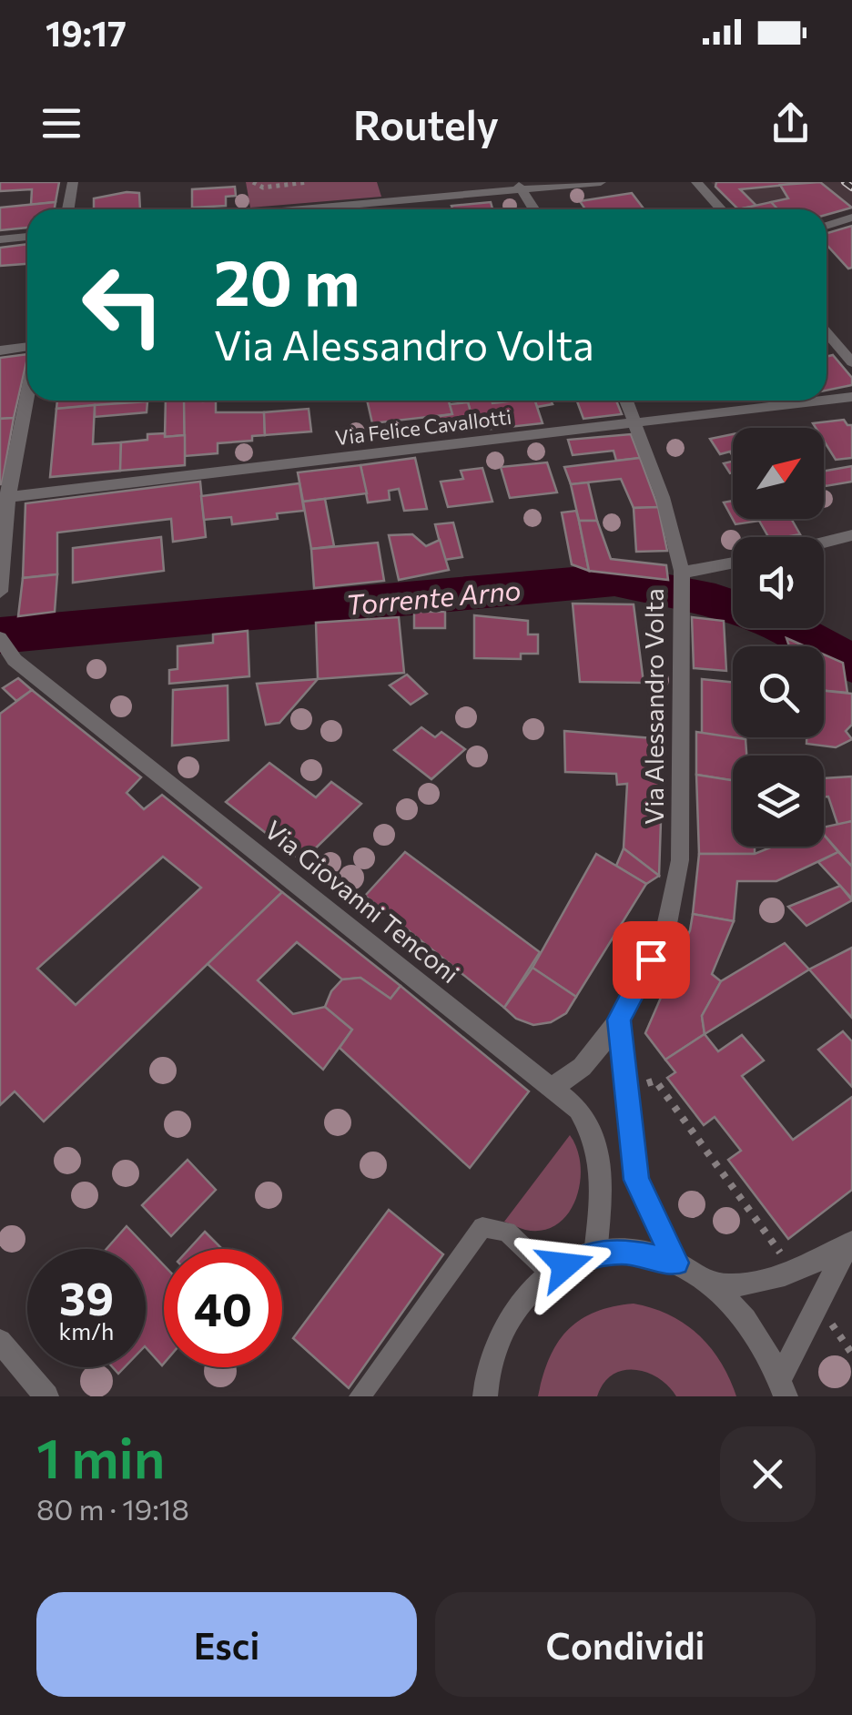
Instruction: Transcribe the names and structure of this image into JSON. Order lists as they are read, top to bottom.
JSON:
{
  "streets": {
    "street": ["Via Felice Cavallotti", "Via Alessandro Volta", "Via Giovanni Tenconi"]
  },
  "crossings": [
    ["Via Felice Cavallotti", "Via Alessandro Volta"],
    ["Via Alessandro Volta", "Via Giovanni Tenconi"]
  ],
  "water": ["Torrente Arno"],
  "north": "top right",
  "page": {
    "status": "19:17",
    "header": "Routely",
    "turn": ["20 m", "Via Alessandro Volta"],
    "speed": "39 km/h",
    "limit": "40",
    "heading": ["1 min", "80 m · 19:18"],
    "buttons": ["Esci", "Condividi"]
  }
}
